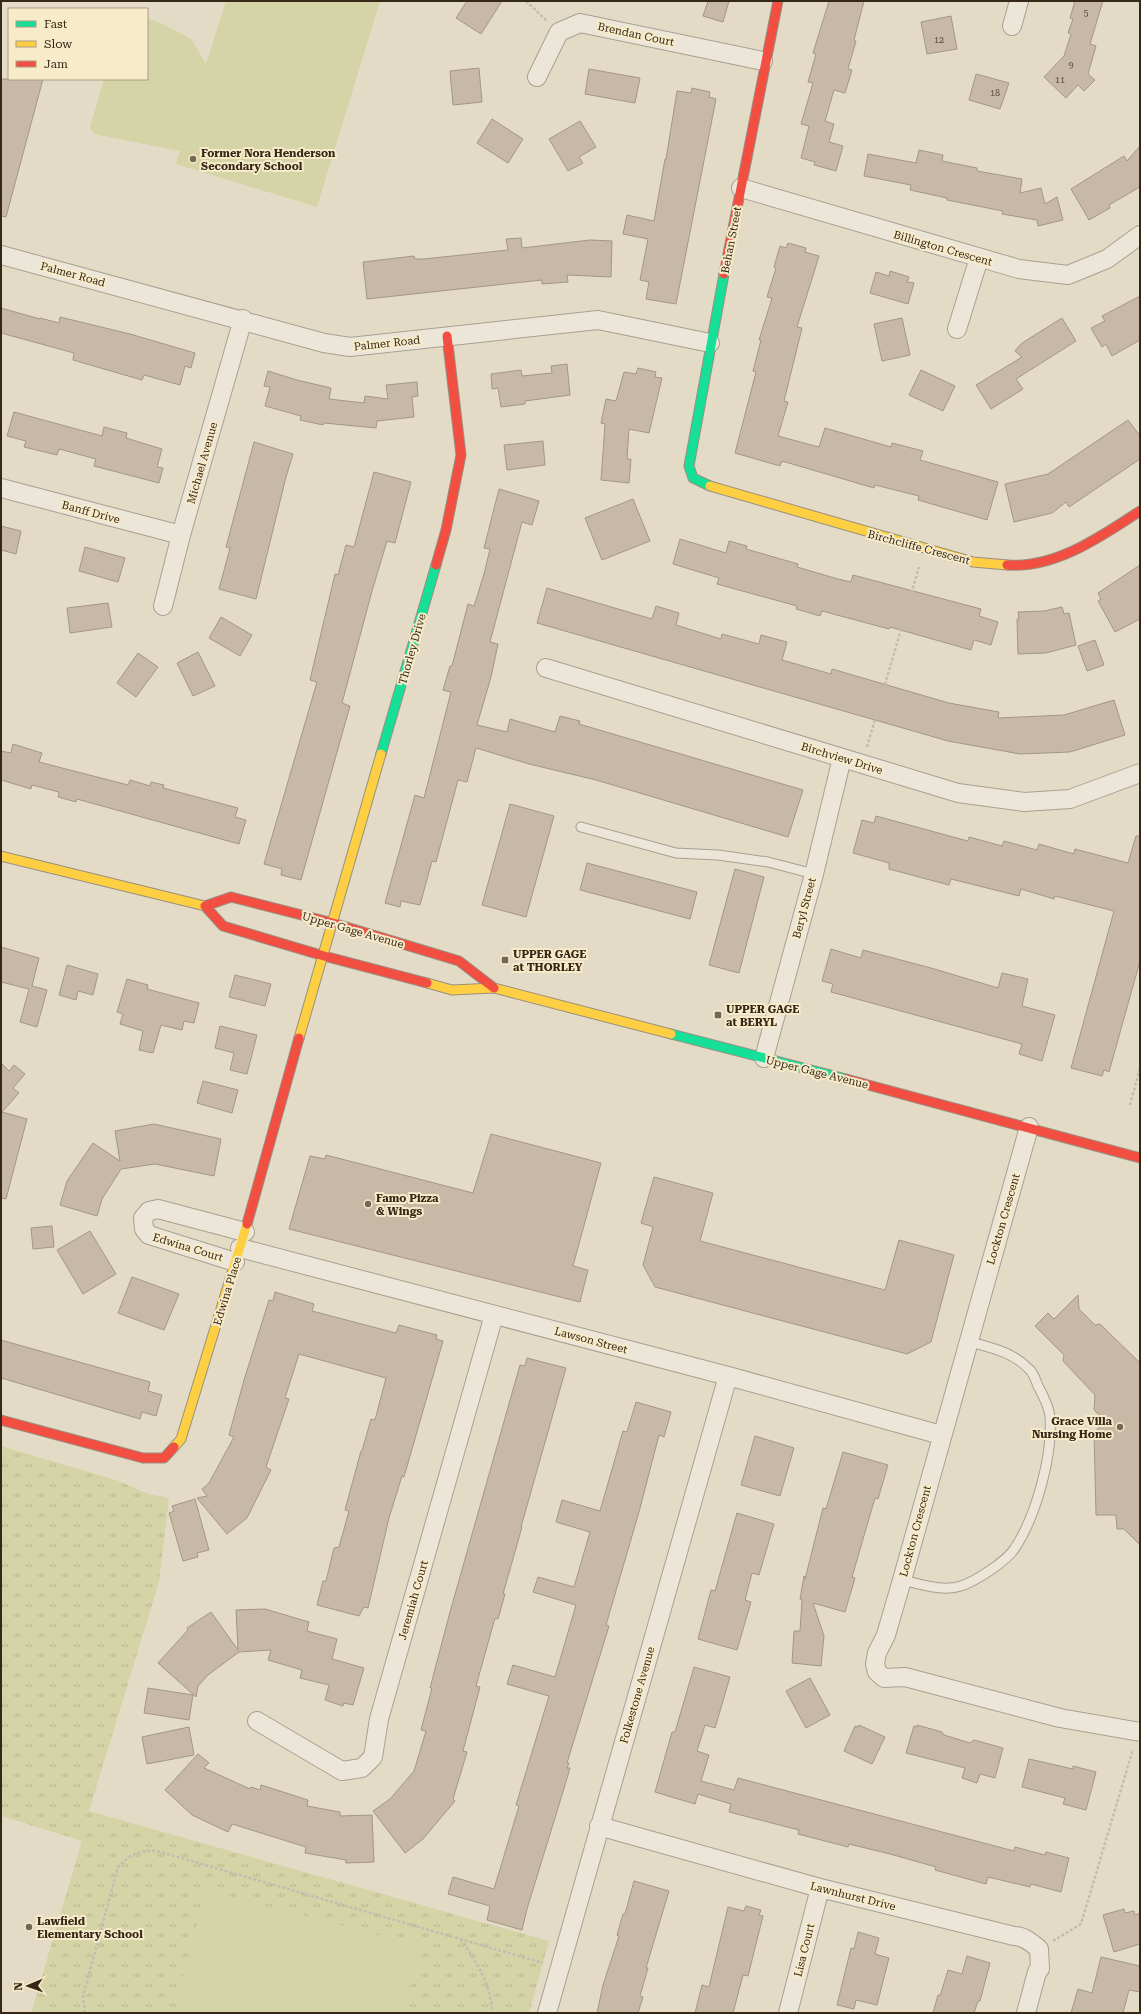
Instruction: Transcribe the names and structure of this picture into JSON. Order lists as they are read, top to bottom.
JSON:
{
  "streets": {
    "street": [
      "Brendan Court",
      "Behan Street",
      "Billington Crescent",
      "Palmer Road",
      "Michael Avenue",
      "Banff Drive",
      "Birchcliffe Crescent",
      "Thorley Drive",
      "Birchview Drive",
      "Beryl Street",
      "Upper Gage Avenue",
      "Lockton Crescent",
      "Edwina Place",
      "Lawson Street",
      "Jeremiah Court",
      "Folkestone Avenue",
      "Lawnhurst Drive",
      "Lisa Court"
    ]
  },
  "crossings": [
    ["Brendan Court", "Behan Street"],
    ["Behan Street", "Billington Crescent"],
    ["Behan Street", "Palmer Road"],
    ["Behan Street", "Birchcliffe Crescent"],
    ["Palmer Road", "Michael Avenue"],
    ["Palmer Road", "Thorley Drive"],
    ["Michael Avenue", "Banff Drive"],
    ["Thorley Drive", "Upper Gage Avenue"],
    ["Thorley Drive", "Edwina Place"],
    ["Birchview Drive", "Beryl Street"],
    ["Beryl Street", "Upper Gage Avenue"],
    ["Upper Gage Avenue", "Lockton Crescent"],
    ["Upper Gage Avenue", "Edwina Place"],
    ["Lockton Crescent", "Lawson Street"],
    ["Edwina Place", "Lawson Street"],
    ["Lawson Street", "Jeremiah Court"],
    ["Lawson Street", "Folkestone Avenue"],
    ["Folkestone Avenue", "Lawnhurst Drive"],
    ["Lawnhurst Drive", "Lisa Court"]
  ],
  "places": {
    "other": [
      "Former Nora Henderson Secondary School",
      "Famo Pizza & Wings",
      "Grace Villa Nursing Home",
      "Lawfield Elementary School"
    ],
    "transit": ["UPPER GAGE at THORLEY", "UPPER GAGE at BERYL"]
  },
  "house_numbers": [
    "5",
    "12",
    "9",
    "11",
    "18"
  ],
  "legend": ["Fast", "Slow", "Jam"],
  "north": "left"
}
